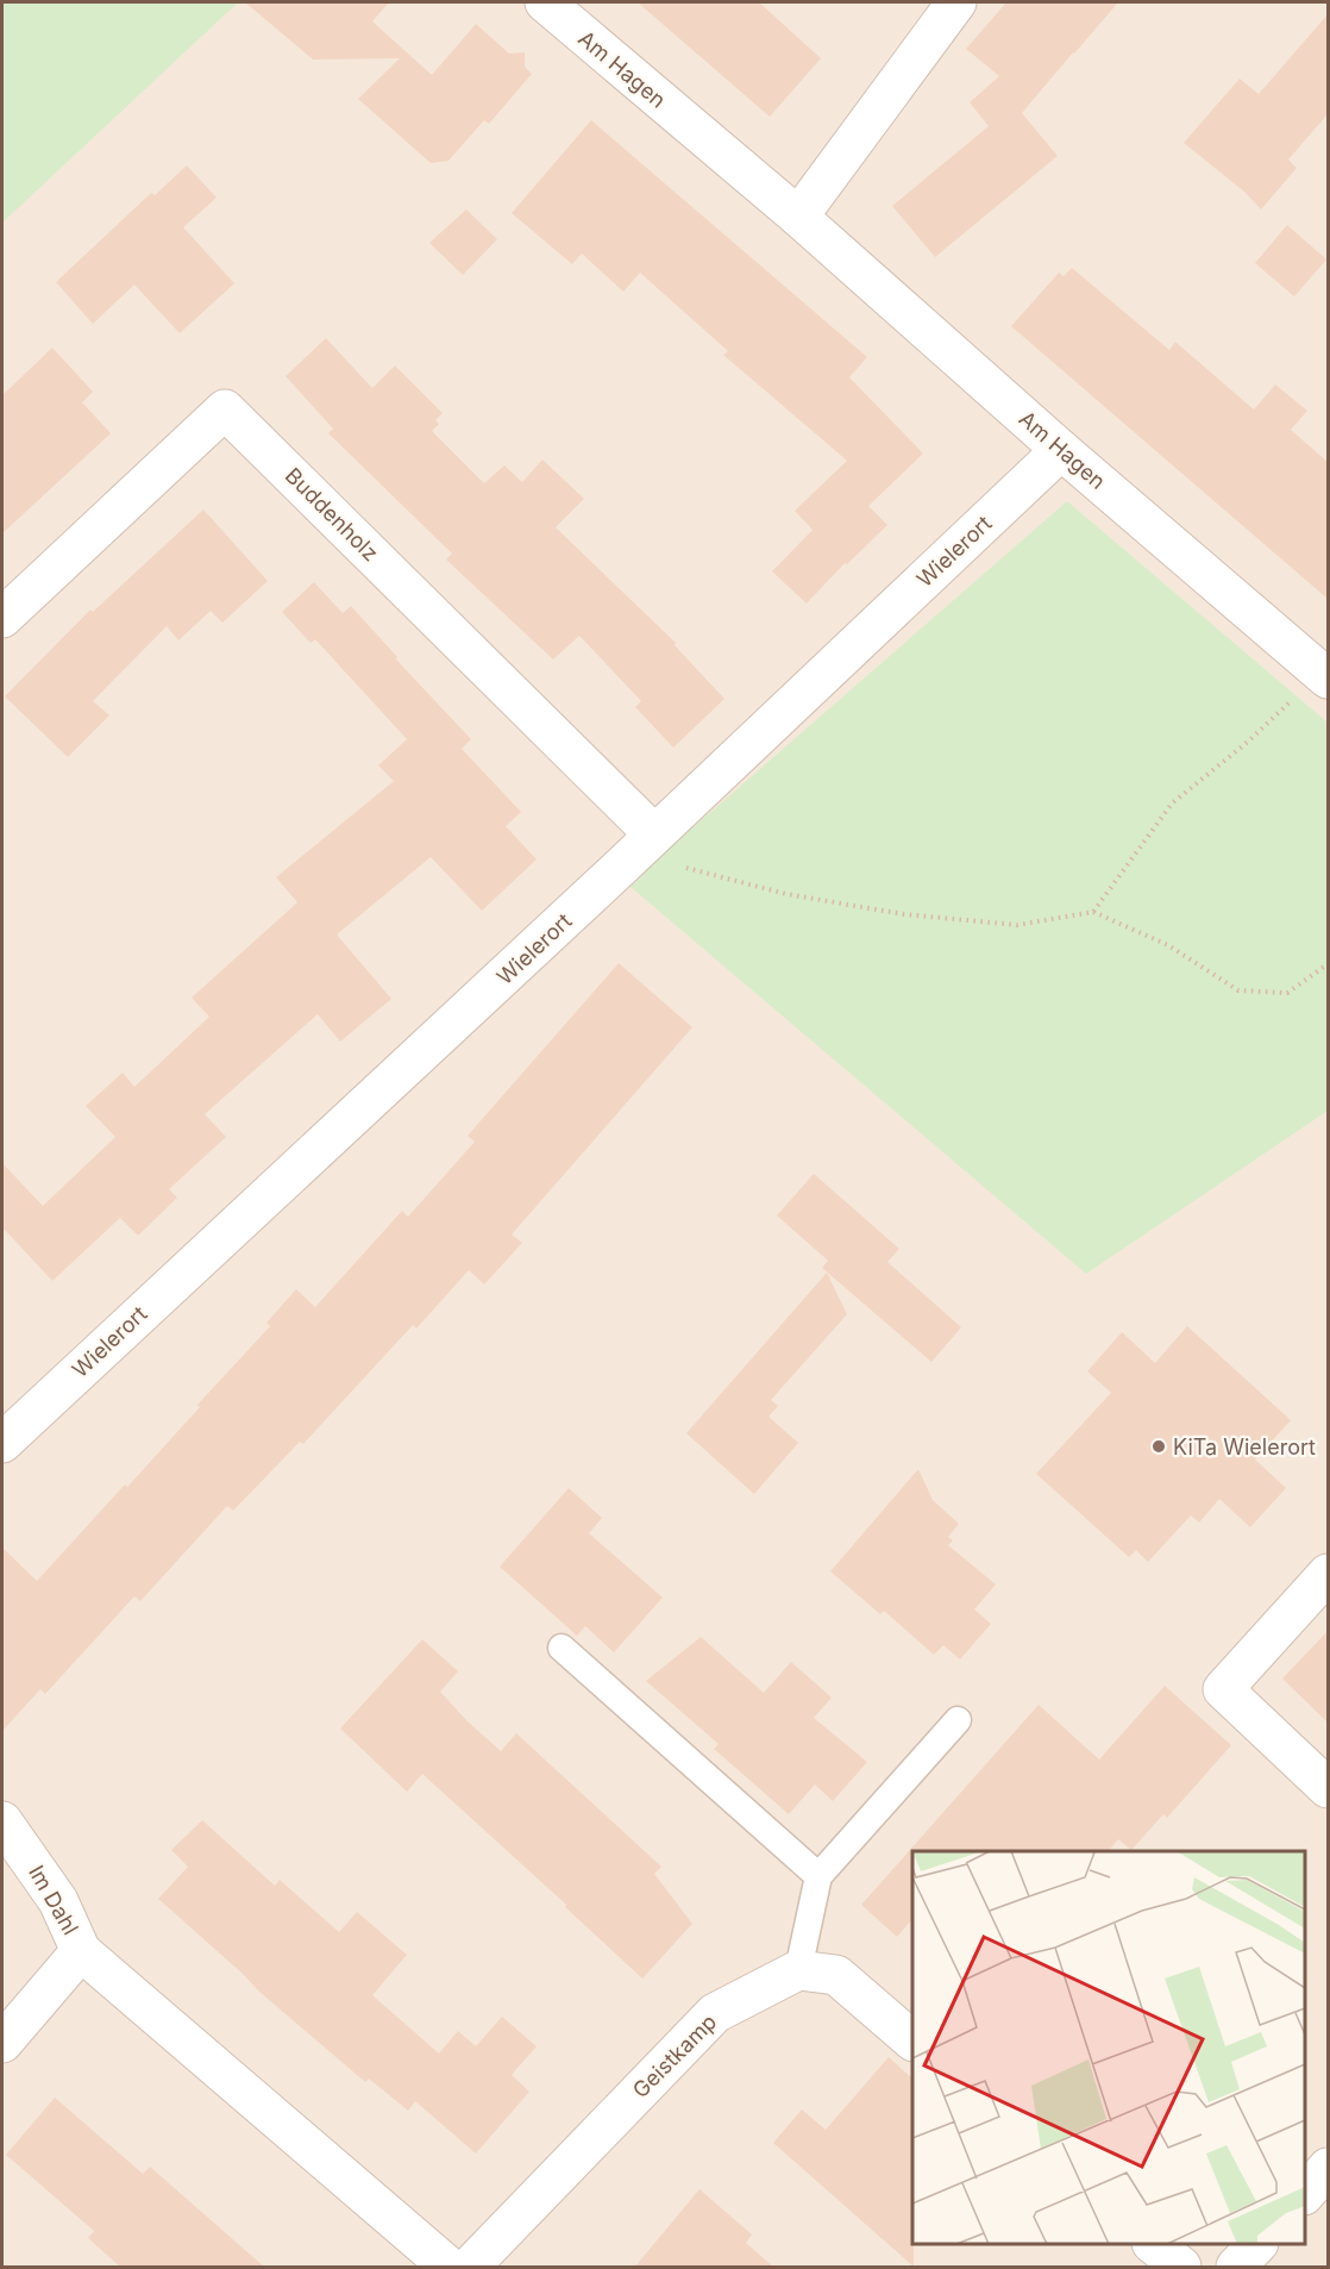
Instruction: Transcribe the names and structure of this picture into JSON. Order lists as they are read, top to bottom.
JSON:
{
  "streets": {
    "street": [
      "Am Hagen",
      "Buddenholz",
      "Wielerort",
      "Im Dahl",
      "Geistkamp"
    ]
  },
  "crossings": [
    ["Am Hagen", "Wielerort"],
    ["Buddenholz", "Wielerort"]
  ],
  "places": ["KiTa Wielerort"]
}
